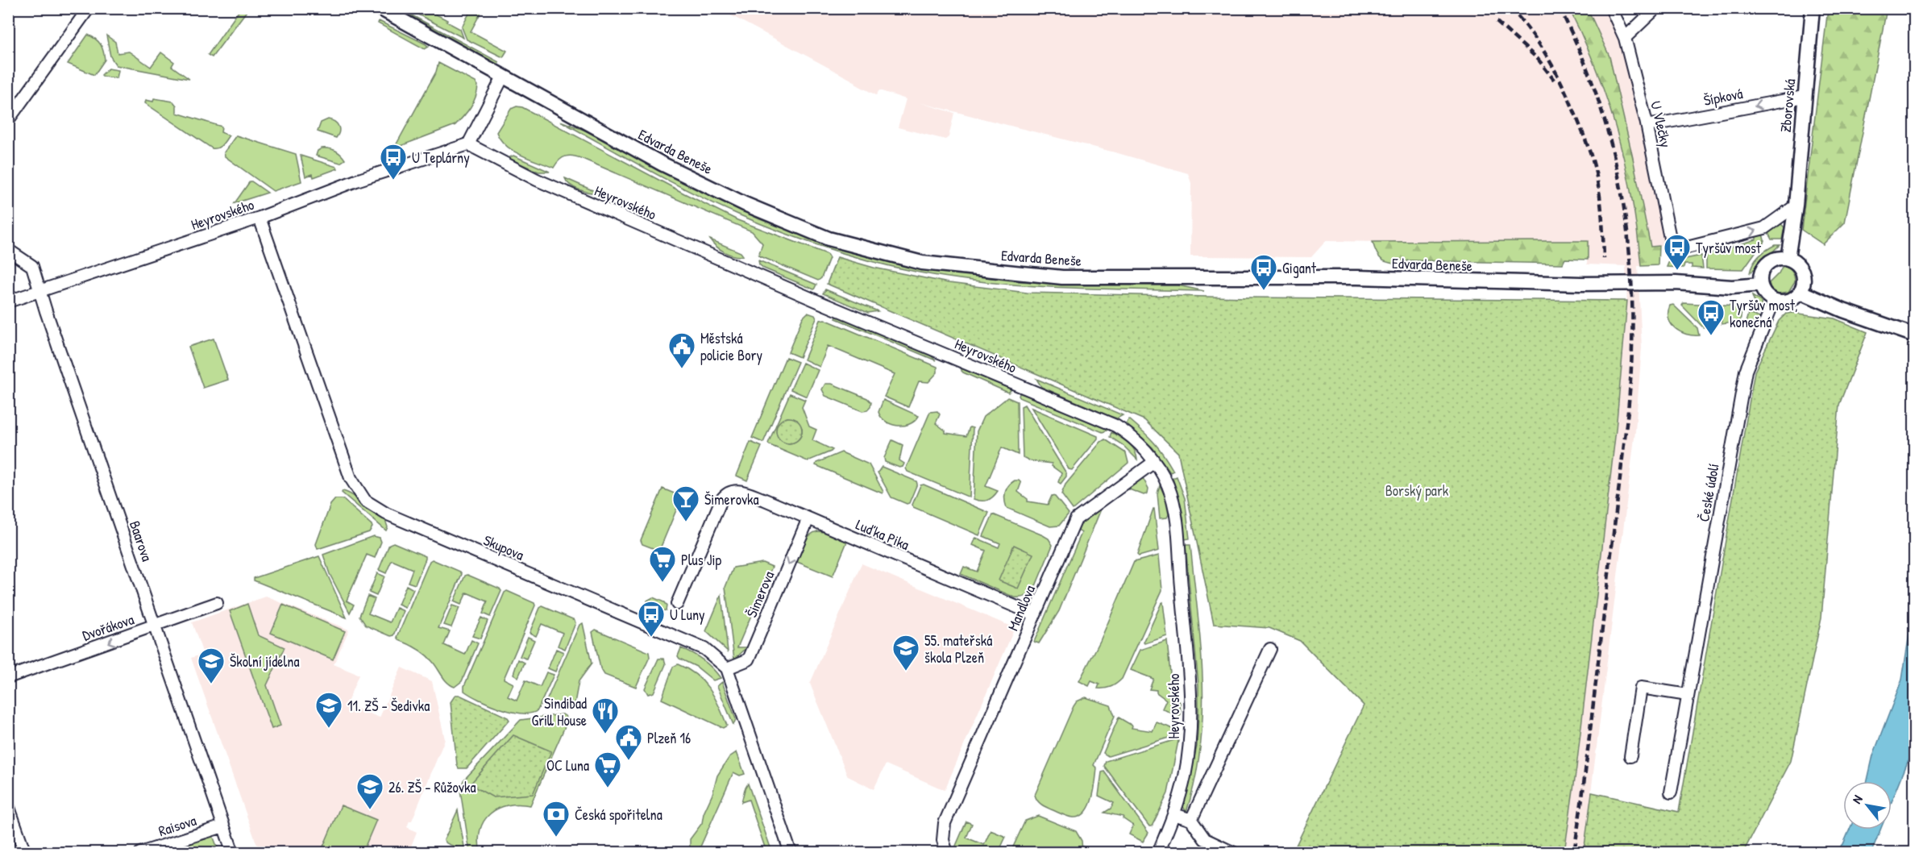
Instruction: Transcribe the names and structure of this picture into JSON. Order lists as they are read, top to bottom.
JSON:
{
  "streets": {
    "street": [
      "Šípková",
      "Zborovská",
      "U Vlečky",
      "Edvarda Beneše",
      "Heyrovského",
      "České údolí",
      "Luďka Pika",
      "Baarova",
      "Skupova",
      "Šimerova",
      "Mandlova",
      "Dvořákova",
      "Raisova"
    ]
  },
  "crossings": [
    ["Šípková", "Zborovská"],
    ["Šípková", "U Vlečky"],
    ["Zborovská", "U Vlečky"],
    ["Zborovská", "Edvarda Beneše"],
    ["Zborovská", "České údolí"],
    ["Edvarda Beneše", "České údolí"],
    ["Heyrovského", "Baarova"],
    ["Heyrovského", "Skupova"],
    ["Heyrovského", "Mandlova"],
    ["Luďka Pika", "Šimerova"],
    ["Luďka Pika", "Mandlova"],
    ["Baarova", "Dvořákova"],
    ["Baarova", "Raisova"],
    ["Skupova", "Šimerova"]
  ],
  "one_way": ["Šípková", "Šimerova", "Dvořákova"],
  "parks": ["Borský park"],
  "places": {
    "bus stop": [
      "U Teplárny",
      "Tyršův most",
      "Gigant",
      "Tyršův most, konečná",
      "U Luny"
    ],
    "public building": ["Městská policie Bory", "Plzeň 16"],
    "bar": ["Šimerovka"],
    "supermarket": ["Plus Jip", "OC Luna"],
    "school or university": [
      "55. mateřská škola Plzeň",
      "Školní jídelna",
      "11. ZŠ - Šedivka",
      "26. ZŠ - Růžovka"
    ],
    "restaurant": ["Sindibad Grill House"],
    "bank": ["Česká spořitelna"]
  },
  "north": "top left"
}
